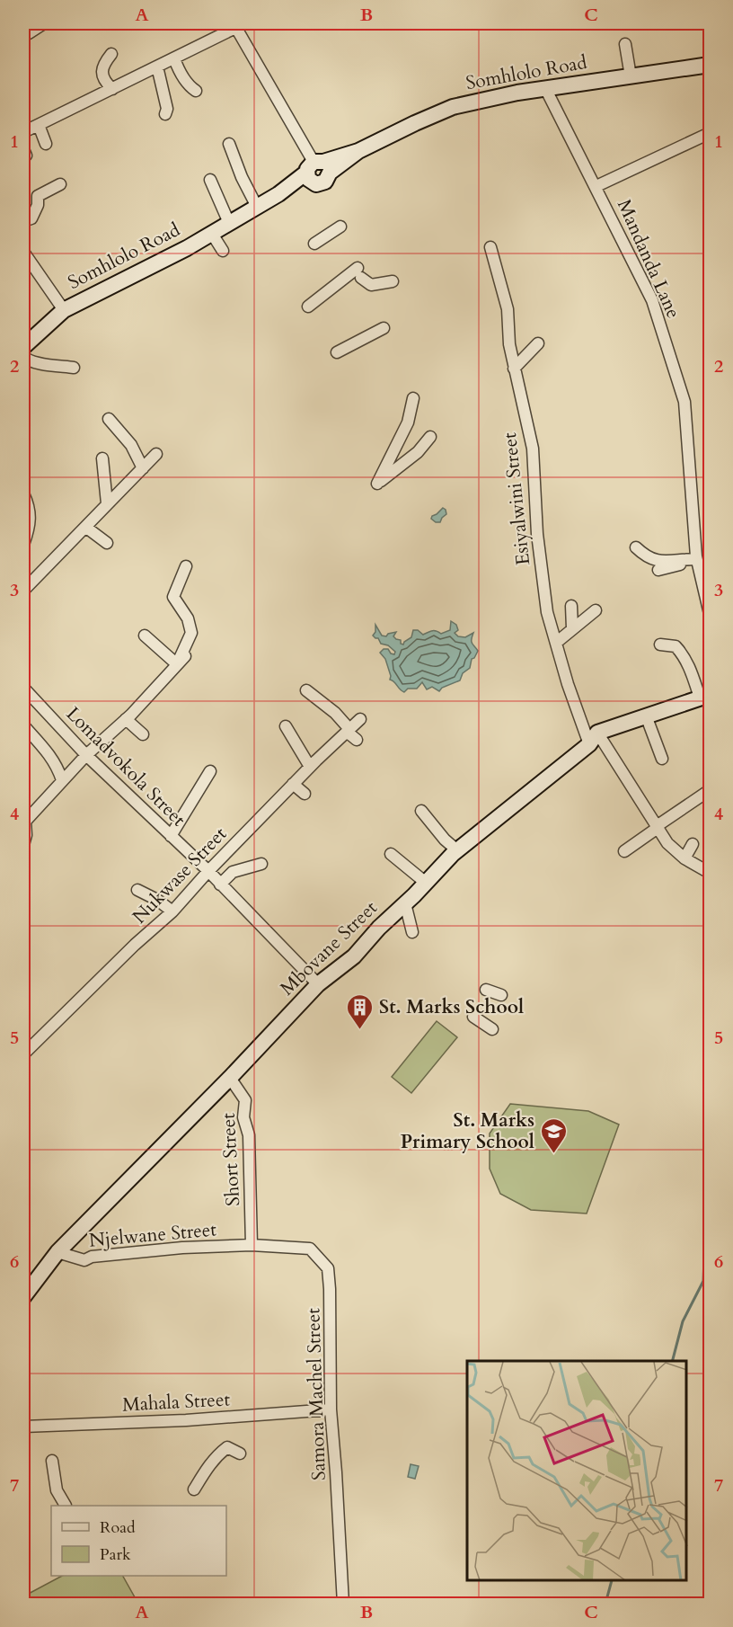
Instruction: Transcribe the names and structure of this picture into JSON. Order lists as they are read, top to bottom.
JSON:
{
  "streets": {
    "street": [
      "Somhlolo Road",
      "Mandanda Lane",
      "Esiyalwini Street",
      "Lomadvokola Street",
      "Nukwase Street",
      "Mbovane Street",
      "Short Street",
      "Njelwane Street",
      "Samora Machel Street",
      "Mahala Street"
    ]
  },
  "crossings": [
    ["Somhlolo Road", "Mandanda Lane"],
    ["Esiyalwini Street", "Mbovane Street"],
    ["Lomadvokola Street", "Nukwase Street"],
    ["Lomadvokola Street", "Mbovane Street"],
    ["Mbovane Street", "Short Street"],
    ["Mbovane Street", "Njelwane Street"],
    ["Short Street", "Njelwane Street"],
    ["Short Street", "Samora Machel Street"],
    ["Njelwane Street", "Samora Machel Street"],
    ["Samora Machel Street", "Mahala Street"]
  ],
  "places": {
    "building": ["St. Marks School"],
    "school or university": ["St. Marks Primary School"]
  },
  "legend": ["Road", "Park"],
  "grid": {
    "columns": ["A", "B", "C"],
    "rows": [
      "1",
      "2",
      "3",
      "4",
      "5",
      "6",
      "7"
    ]
  }
}
